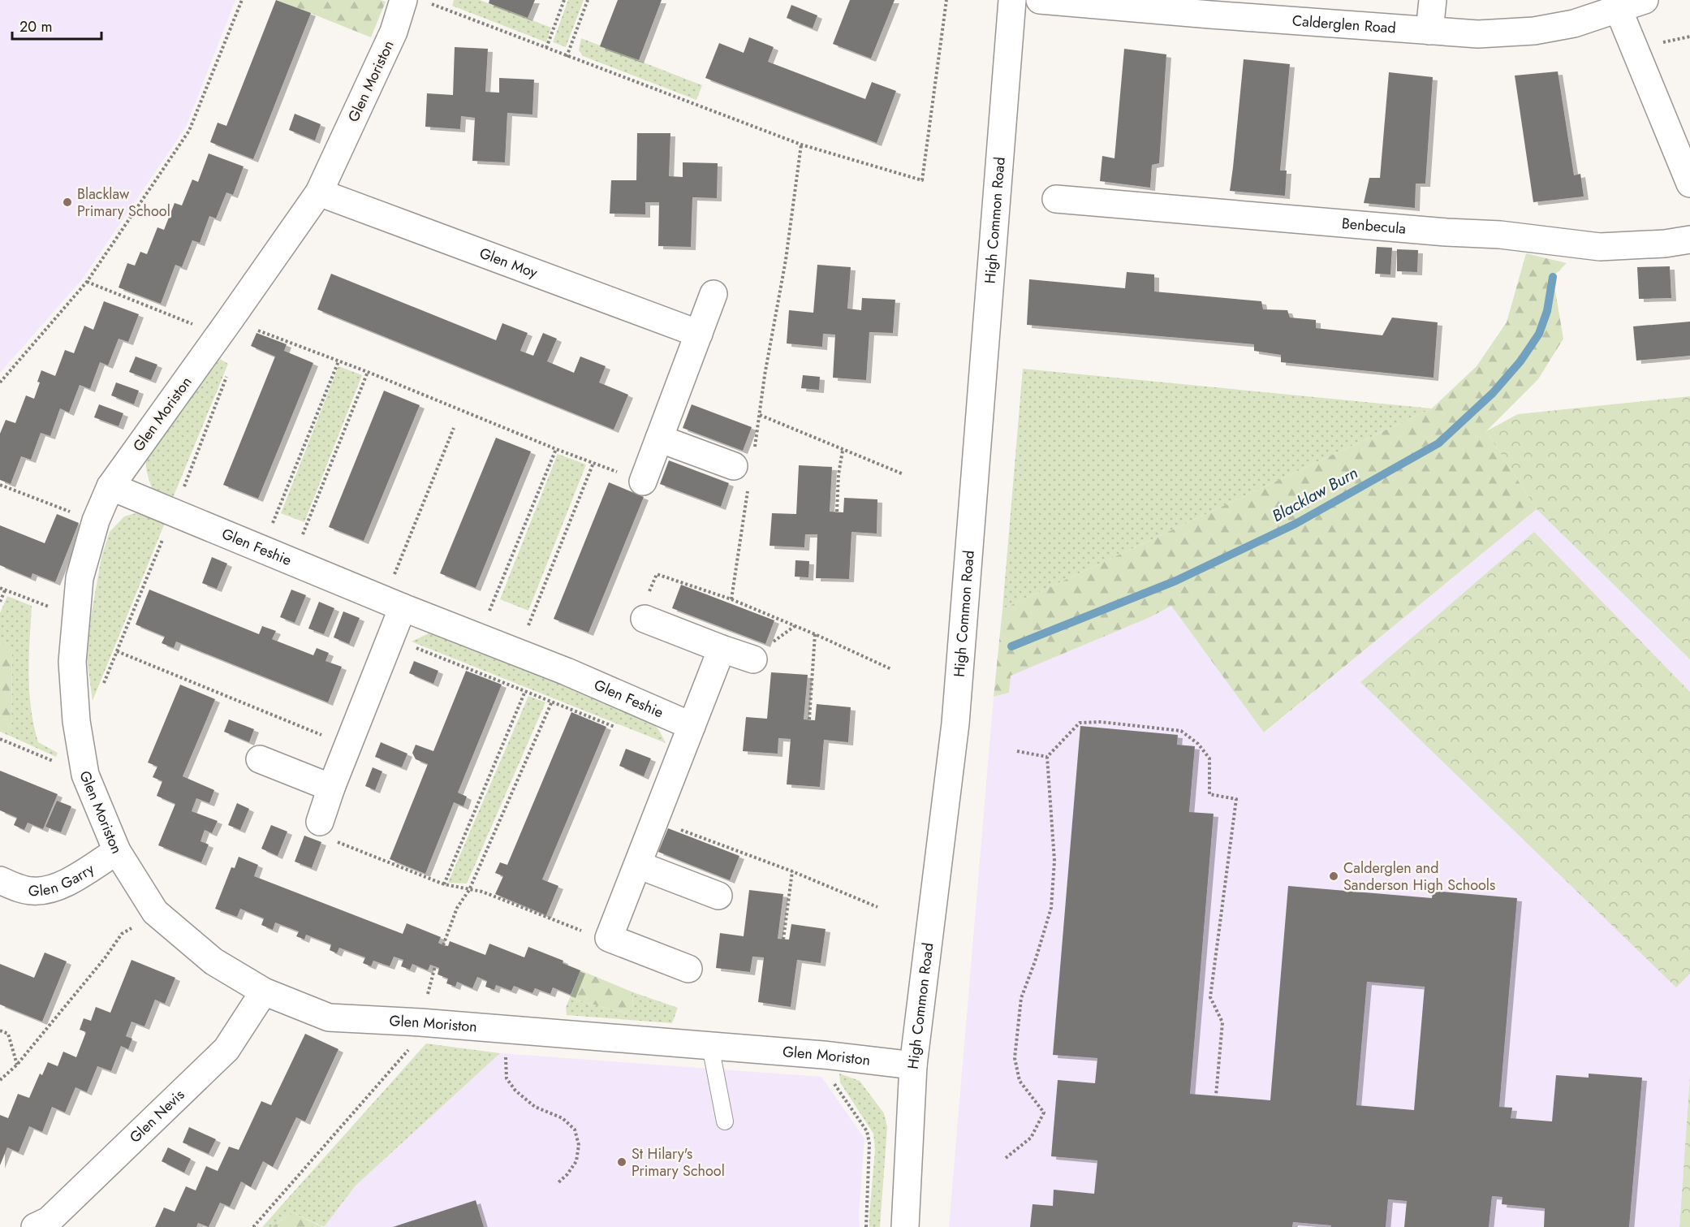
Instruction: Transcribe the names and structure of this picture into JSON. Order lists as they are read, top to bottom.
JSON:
{
  "streets": {
    "street": [
      "Calderglen Road",
      "Glen Moriston",
      "High Common Road",
      "Benbecula",
      "Glen Moy",
      "Glen Feshie",
      "Glen Garry",
      "Glen Nevis"
    ]
  },
  "crossings": [
    ["Glen Moriston", "High Common Road"],
    ["Glen Moriston", "Glen Moy"],
    ["Glen Moriston", "Glen Feshie"],
    ["Glen Moriston", "Glen Garry"],
    ["Glen Moriston", "Glen Nevis"]
  ],
  "water": ["Blacklaw Burn"],
  "places": ["Blacklaw Primary School", "Calderglen and Sanderson High Schools", "St Hilary's Primary School"],
  "scale_bar": "20 m"
}
